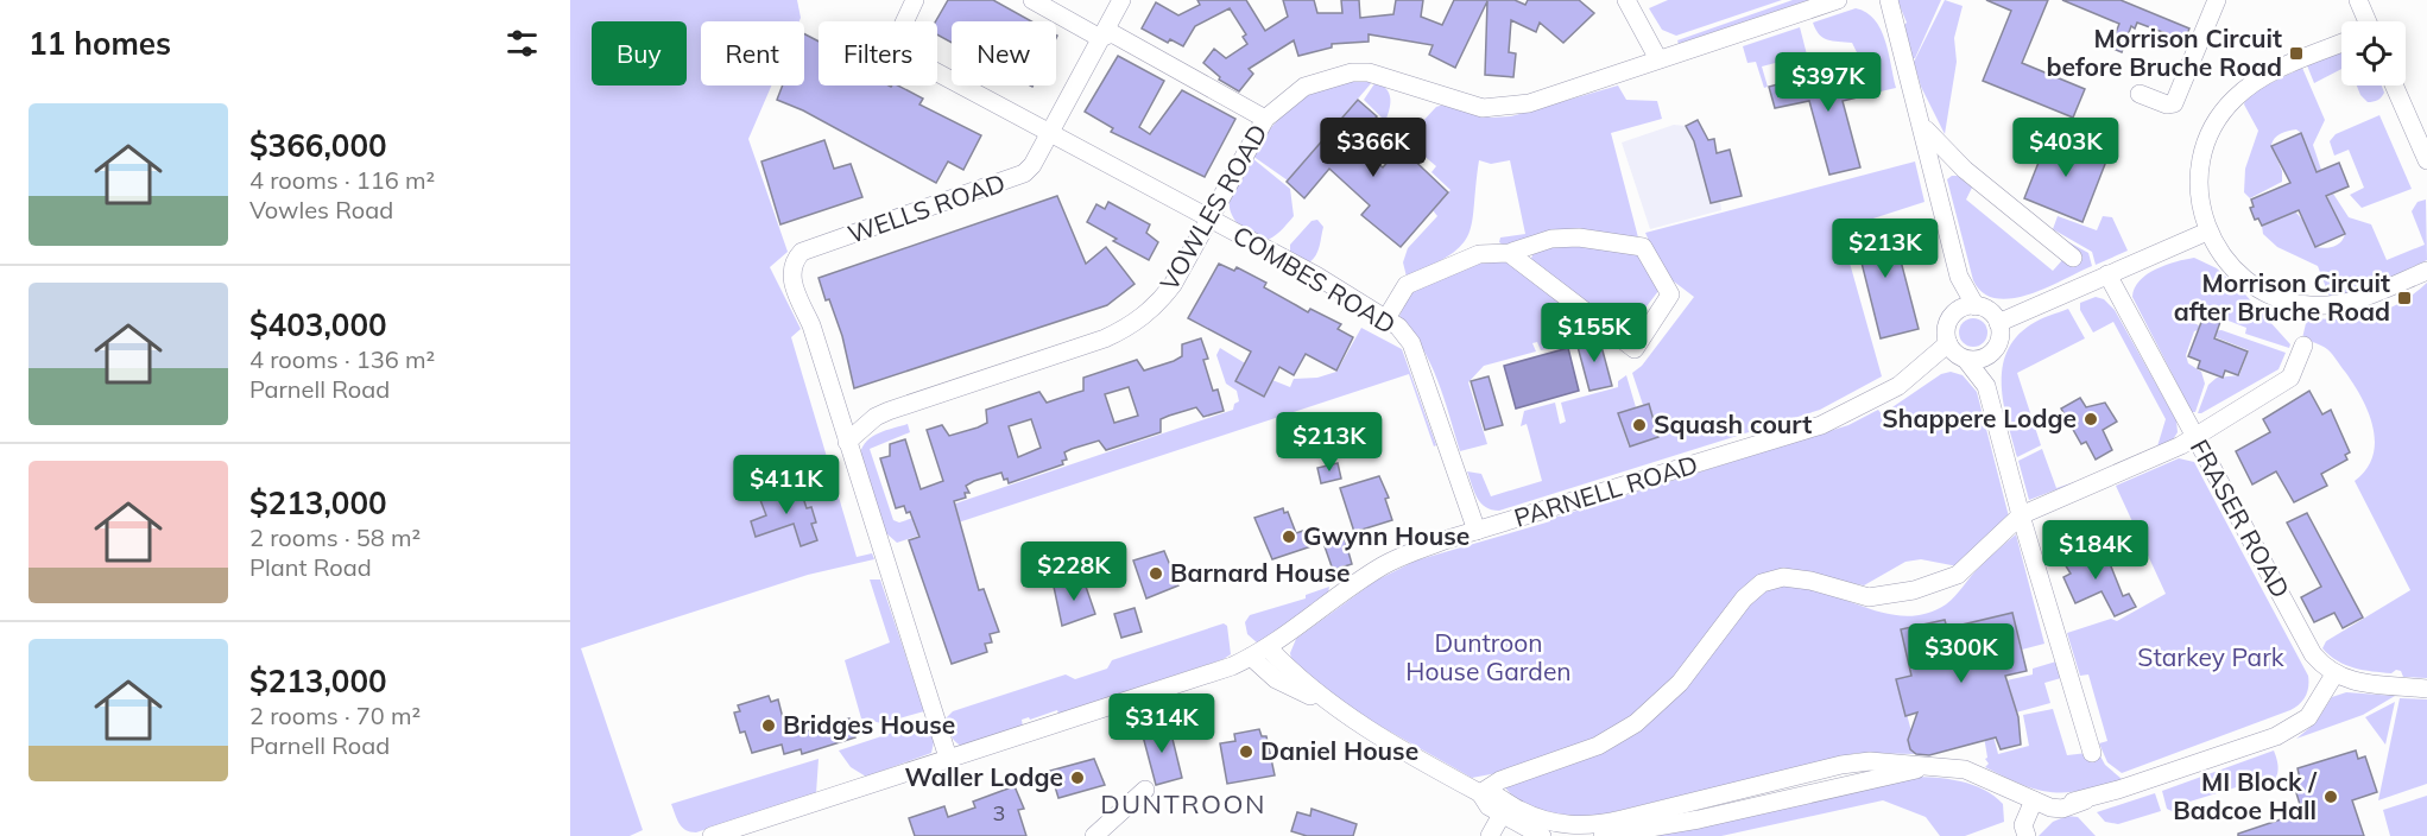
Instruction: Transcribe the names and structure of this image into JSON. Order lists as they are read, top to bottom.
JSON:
{
  "streets": {
    "street": [
      "VOWLES ROAD",
      "WELLS ROAD",
      "COMBES ROAD",
      "PARNELL ROAD",
      "FRASER ROAD"
    ]
  },
  "crossings": [
    ["VOWLES ROAD", "WELLS ROAD"],
    ["VOWLES ROAD", "COMBES ROAD"],
    ["WELLS ROAD", "COMBES ROAD"],
    ["COMBES ROAD", "PARNELL ROAD"]
  ],
  "districts": ["DUNTROON"],
  "parks": ["Duntroon House Garden", "Starkey Park"],
  "places": {
    "transit": ["Morrison Circuit before Bruche Road", "Morrison Circuit after Bruche Road"],
    "other": [
      "Shappere Lodge",
      "Squash court",
      "Gwynn House",
      "Barnard House",
      "Bridges House",
      "Daniel House",
      "Waller Lodge",
      "MI Block / Badcoe Hall"
    ]
  },
  "house_numbers": ["3"],
  "page": {
    "heading": "11 homes",
    "chip": [
      "Buy",
      "Rent",
      "Filters",
      "New"
    ],
    "price": [
      "$397K",
      "$366K",
      "$403K",
      "$213K",
      "$155K",
      "$213K",
      "$411K",
      "$184K",
      "$228K",
      "$300K",
      "$314K"
    ],
    "list": [
      {
        "name": "$366,000",
        "note": "4 rooms · 116 m² · Vowles Road"
      },
      {
        "name": "$403,000",
        "note": "4 rooms · 136 m² · Parnell Road"
      },
      {
        "name": "$213,000",
        "note": "2 rooms · 58 m² · Plant Road"
      },
      {
        "name": "$213,000",
        "note": "2 rooms · 70 m² · Parnell Road"
      }
    ]
  }
}
